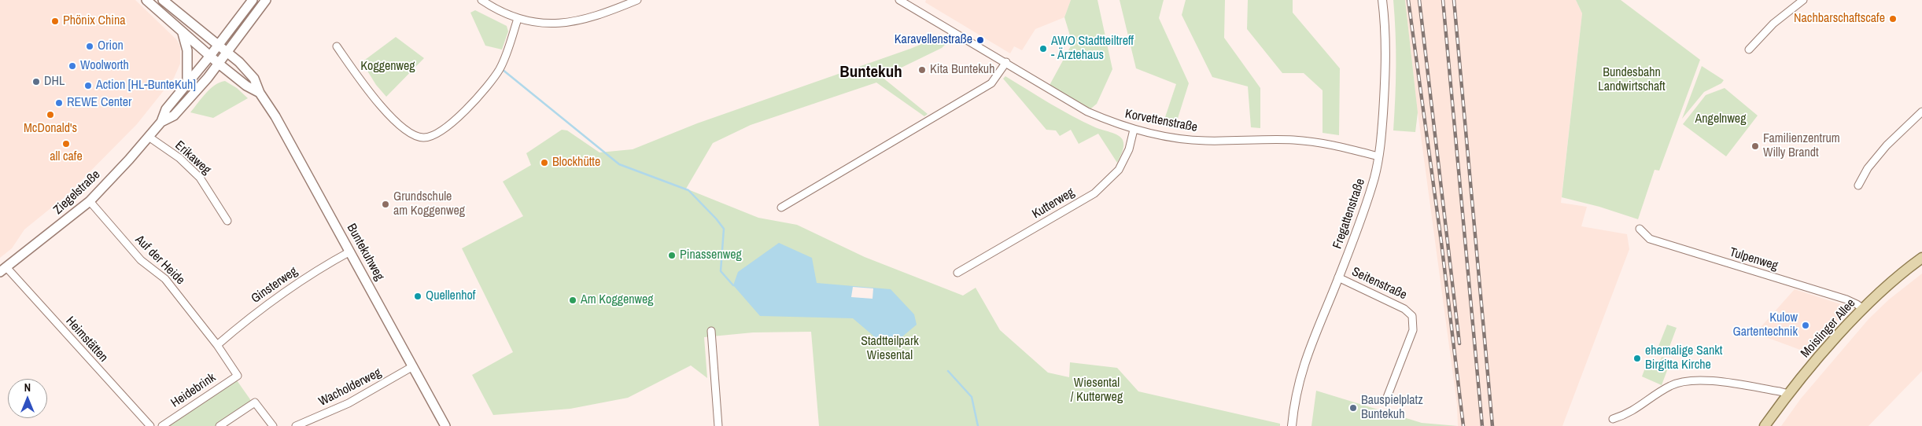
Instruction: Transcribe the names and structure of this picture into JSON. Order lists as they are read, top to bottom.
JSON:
{
  "streets": {
    "main road": ["Ziegelstraße", "Buntekuhweg", "Moislinger Allee"],
    "street": [
      "Korvettenstraße",
      "Erikaweg",
      "Kutterweg",
      "Fregattenstraße",
      "Tulpenweg",
      "Auf der Heide",
      "Seitenstraße",
      "Ginsterweg",
      "Heimstätten",
      "Wacholderweg",
      "Heidebrink"
    ]
  },
  "crossings": [
    ["Korvettenstraße", "Kutterweg"],
    ["Korvettenstraße", "Fregattenstraße"],
    ["Erikaweg", "Ziegelstraße"],
    ["Ziegelstraße", "Buntekuhweg"],
    ["Ziegelstraße", "Auf der Heide"],
    ["Ziegelstraße", "Heimstätten"],
    ["Fregattenstraße", "Seitenstraße"],
    ["Buntekuhweg", "Ginsterweg"],
    ["Buntekuhweg", "Wacholderweg"],
    ["Tulpenweg", "Moislinger Allee"],
    ["Auf der Heide", "Ginsterweg"],
    ["Auf der Heide", "Heidebrink"]
  ],
  "districts": ["Buntekuh"],
  "parks": [
    "Koggenweg",
    "Bundesbahn Landwirtschaft",
    "Angelnweg",
    "Stadtteilpark Wiesental",
    "Wiesental / Kutterweg"
  ],
  "places": [
    "Nachbarschaftscafe",
    "Phönix China",
    "Karavellenstraße",
    "Orion",
    "AWO Stadtteiltreff - Ärztehaus",
    "Woolworth",
    "Kita Buntekuh",
    "DHL",
    "Action [HL-BunteKuh]",
    "REWE Center",
    "McDonald's",
    "all cafe",
    "Familienzentrum Willy Brandt",
    "Blockhütte",
    "Grundschule am Koggenweg",
    "Pinassenweg",
    "Quellenhof",
    "Am Koggenweg",
    "Kulow Gartentechnik",
    "ehemalige Sankt Birgitta Kirche",
    "Bauspielplatz Buntekuh"
  ],
  "north": "top"
}
